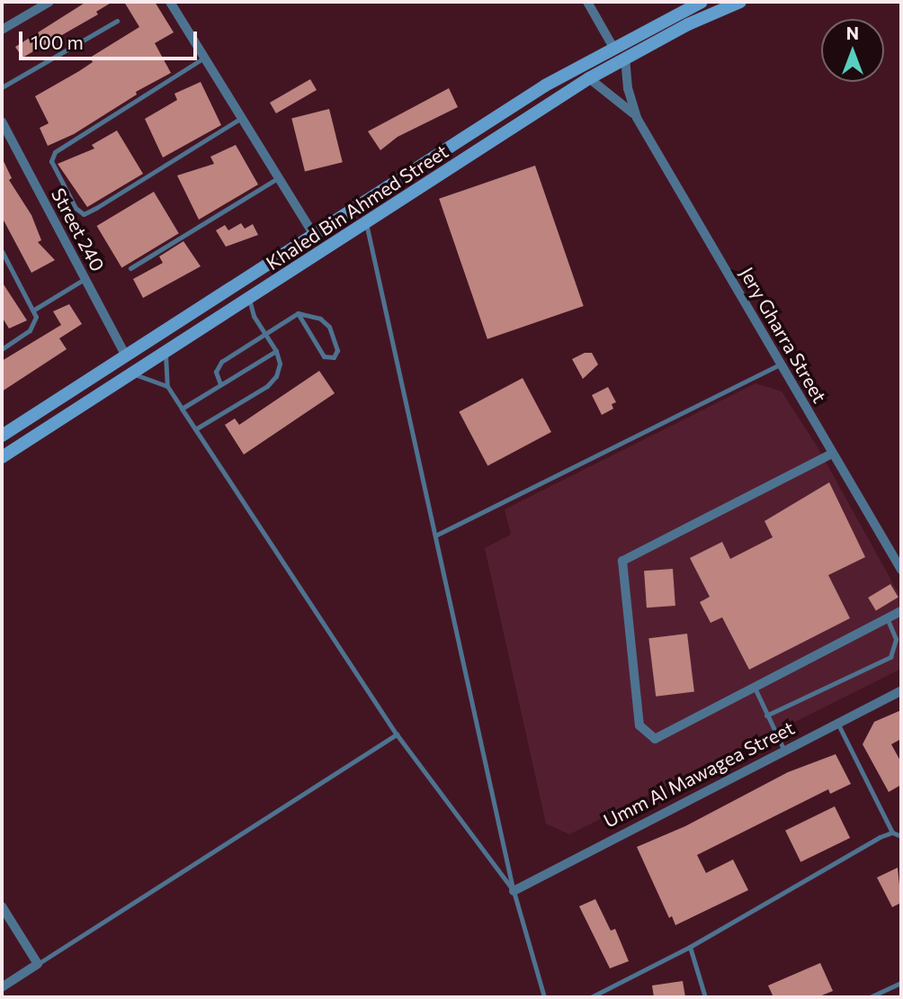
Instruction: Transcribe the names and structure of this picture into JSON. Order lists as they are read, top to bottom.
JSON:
{
  "streets": {
    "main road": ["Khaled Bin Ahmed Street"],
    "street": ["Street 240", "Jery Gharra Street", "Umm Al Mawagea Street"]
  },
  "crossings": [
    ["Khaled Bin Ahmed Street", "Street 240"],
    ["Khaled Bin Ahmed Street", "Jery Gharra Street"]
  ],
  "scale_bar": "100 m",
  "north": "top"
}
